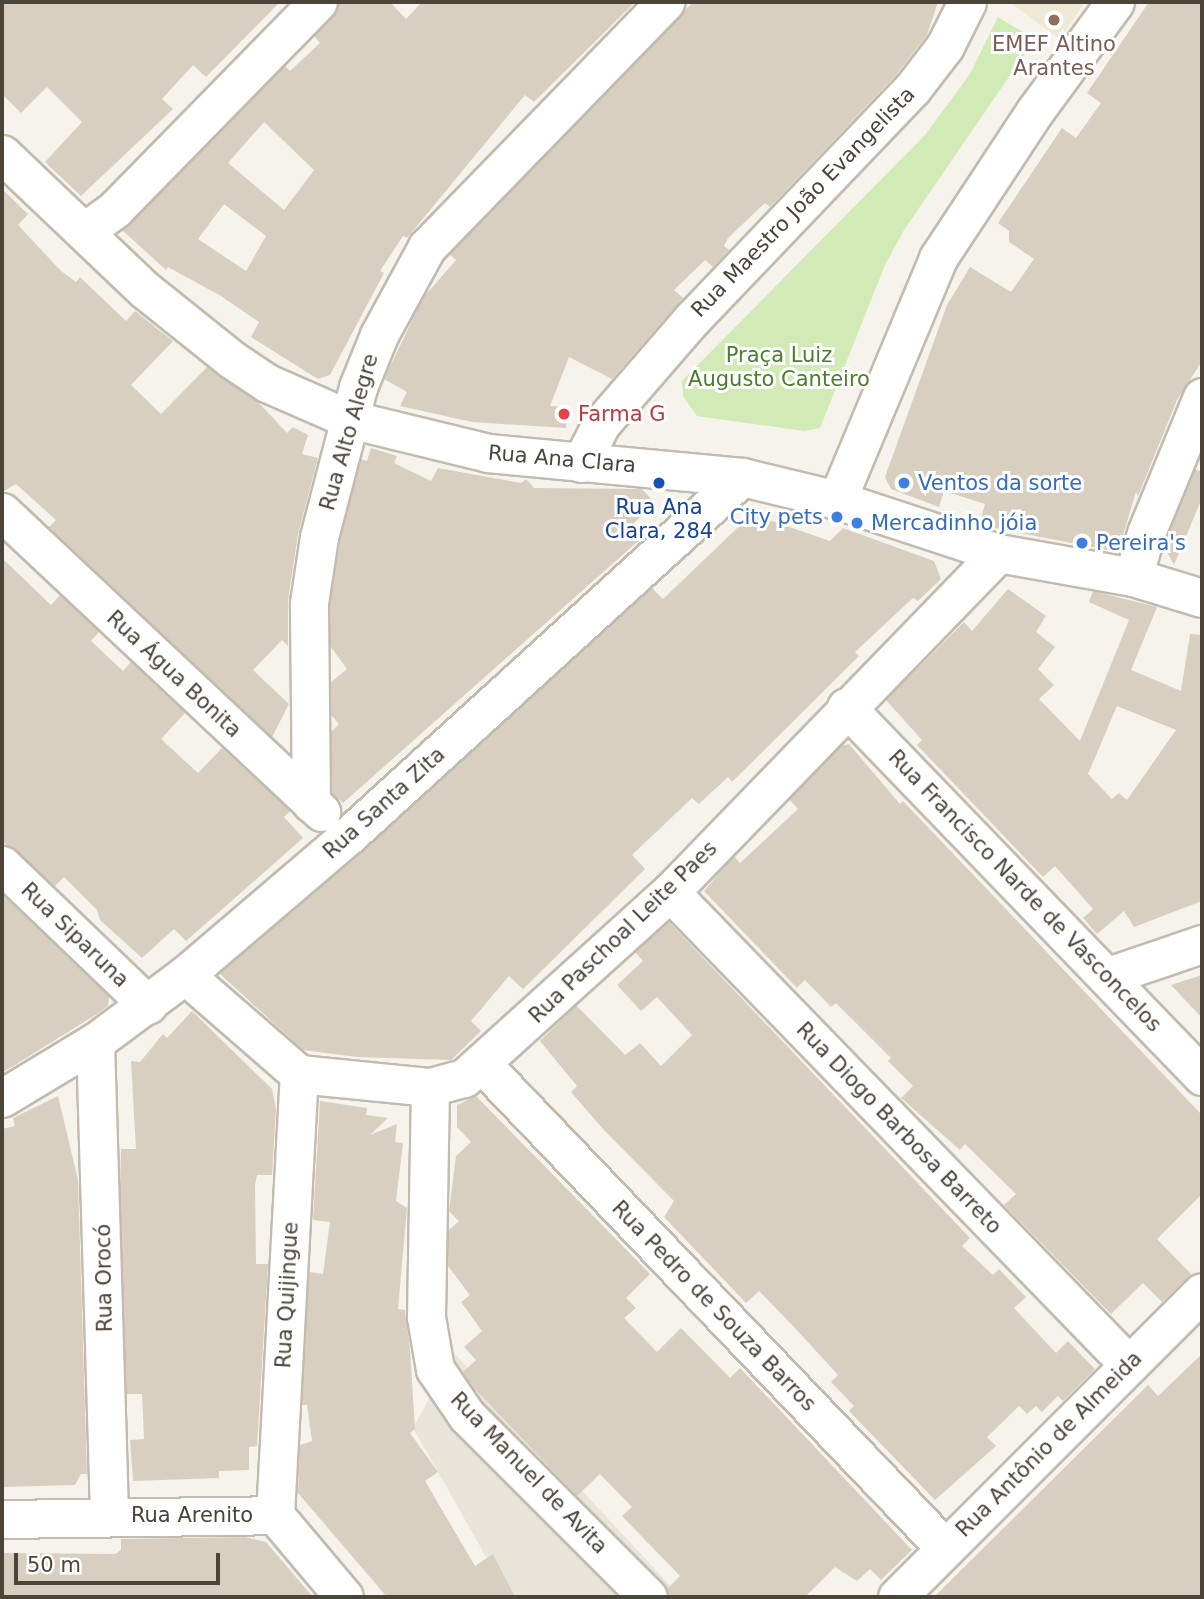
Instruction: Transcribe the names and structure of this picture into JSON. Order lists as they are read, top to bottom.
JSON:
{
  "streets": {
    "street": [
      "Rua Maestro João Evangelista",
      "Rua Alto Alegre",
      "Rua Ana Clara",
      "Rua Água Bonita",
      "Rua Santa Zita",
      "Rua Francisco Narde de Vasconcelos",
      "Rua Paschoal Leite Paes",
      "Rua Siparuna",
      "Rua Diogo Barbosa Barreto",
      "Rua Orocó",
      "Rua Quijingue",
      "Rua Pedro de Souza Barros",
      "Rua Antônio de Almeida",
      "Rua Manuel de Avita",
      "Rua Arenito"
    ]
  },
  "crossings": [
    ["Rua Maestro João Evangelista", "Rua Ana Clara"],
    ["Rua Alto Alegre", "Rua Ana Clara"],
    ["Rua Alto Alegre", "Rua Água Bonita"],
    ["Rua Ana Clara", "Rua Santa Zita"],
    ["Rua Ana Clara", "Rua Paschoal Leite Paes"],
    ["Rua Água Bonita", "Rua Santa Zita"],
    ["Rua Santa Zita", "Rua Siparuna"],
    ["Rua Santa Zita", "Rua Orocó"],
    ["Rua Francisco Narde de Vasconcelos", "Rua Paschoal Leite Paes"],
    ["Rua Paschoal Leite Paes", "Rua Diogo Barbosa Barreto"],
    ["Rua Paschoal Leite Paes", "Rua Quijingue"],
    ["Rua Paschoal Leite Paes", "Rua Pedro de Souza Barros"],
    ["Rua Paschoal Leite Paes", "Rua Manuel de Avita"],
    ["Rua Diogo Barbosa Barreto", "Rua Antônio de Almeida"],
    ["Rua Orocó", "Rua Arenito"],
    ["Rua Quijingue", "Rua Arenito"],
    ["Rua Pedro de Souza Barros", "Rua Antônio de Almeida"]
  ],
  "parks": ["Praça Luiz Augusto Canteiro"],
  "places": [
    "EMEF Altino Arantes",
    "Farma G",
    "Rua Ana Clara, 284",
    "Ventos da sorte",
    "City pets",
    "Mercadinho jóia",
    "Pereira's"
  ],
  "scale_bar": "50 m"
}
